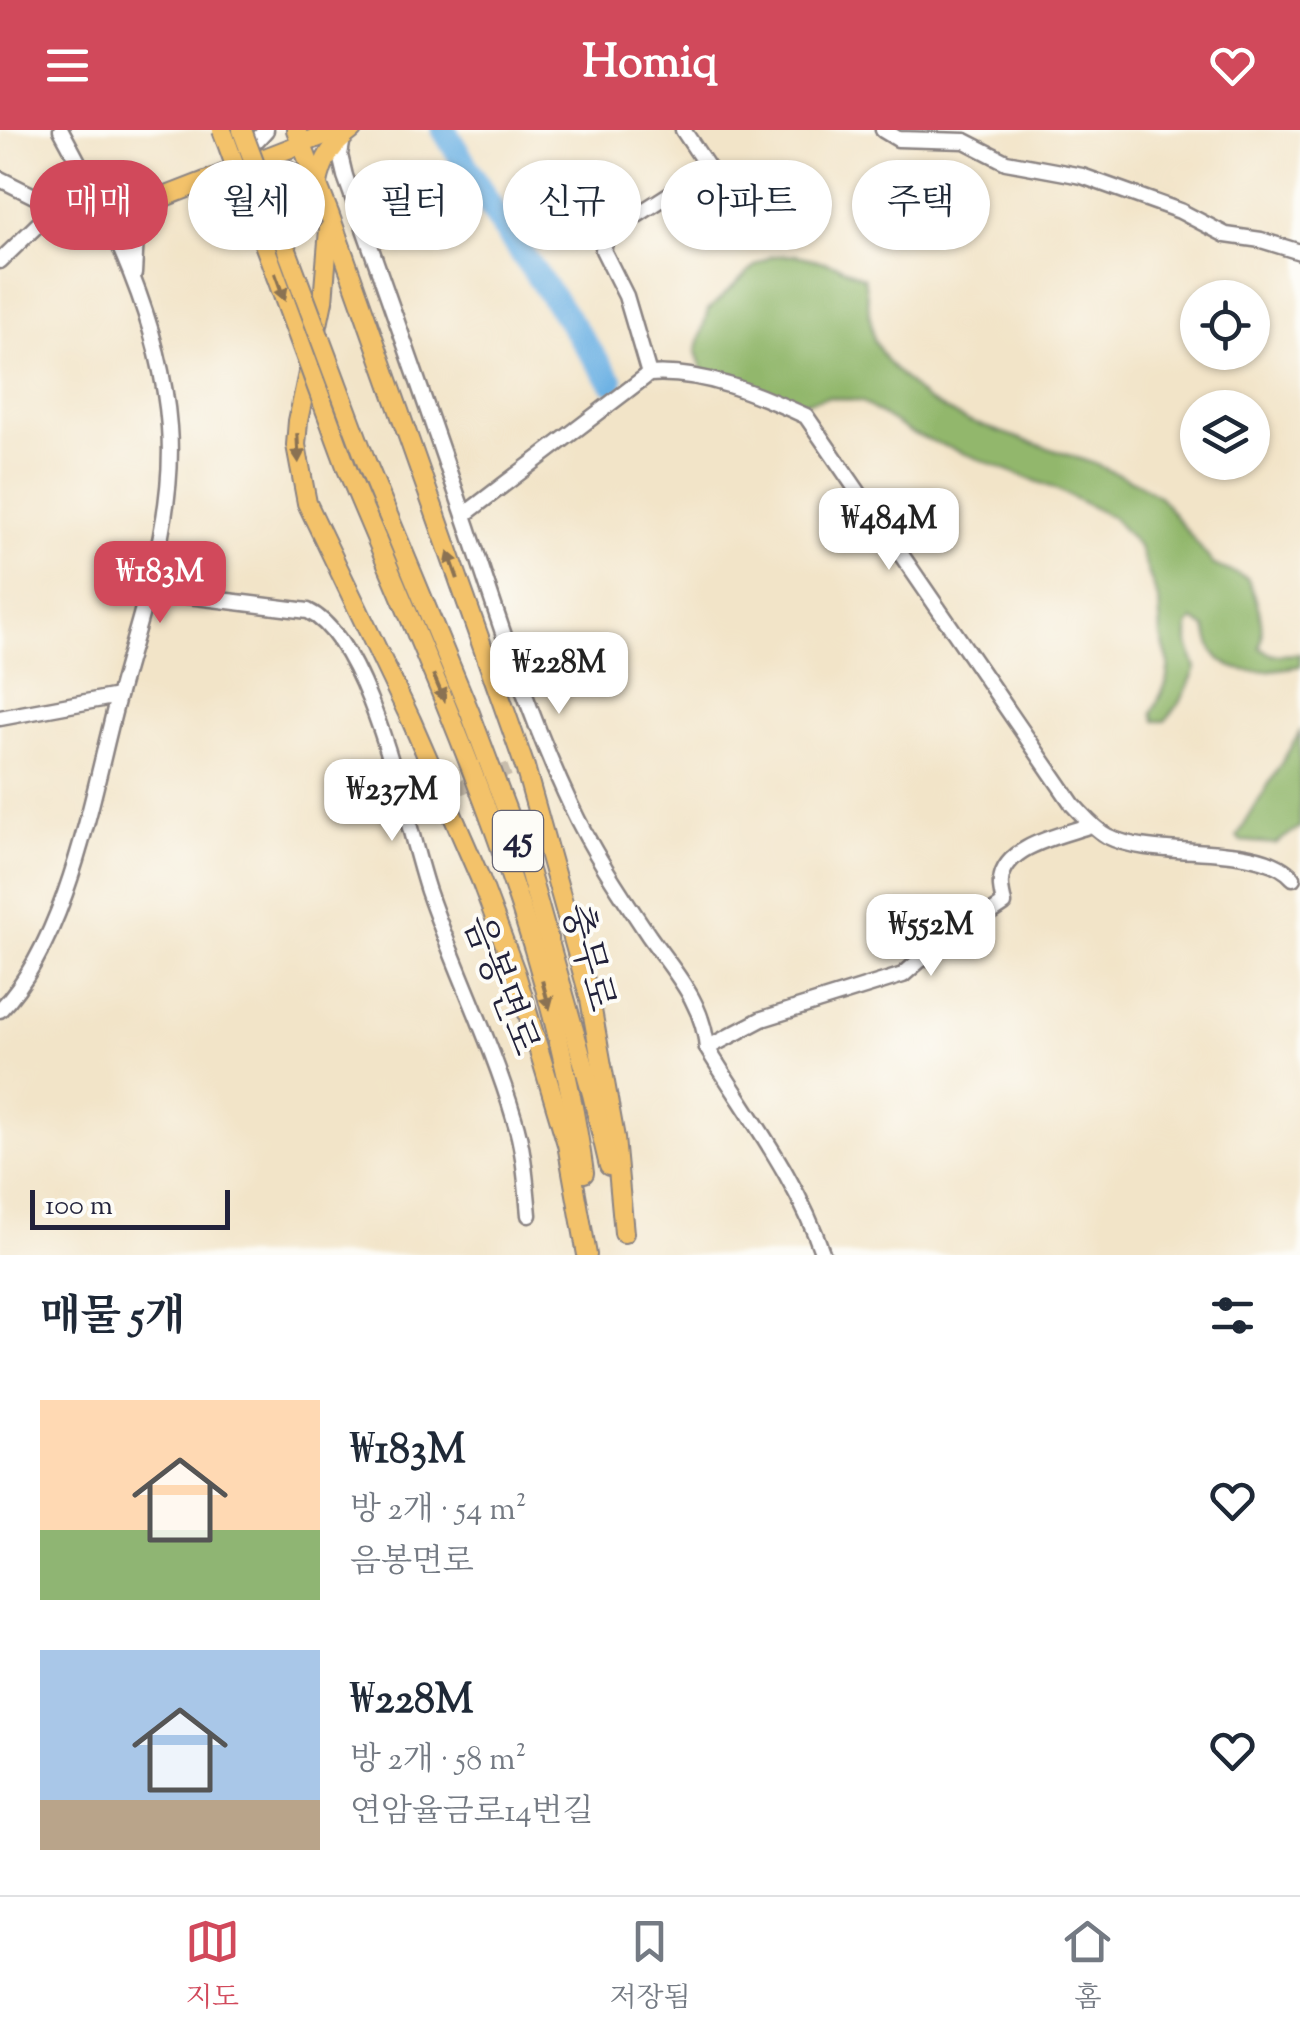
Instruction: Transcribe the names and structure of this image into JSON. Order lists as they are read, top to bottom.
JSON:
{
  "streets": {
    "main road": ["45", "충무로"],
    "street": ["음봉면로"]
  },
  "scale_bar": "100 m",
  "page": {
    "header": "Homiq",
    "chip": [
      "매매",
      "월세",
      "필터",
      "신규",
      "아파트",
      "주택"
    ],
    "price": [
      "₩484M",
      "₩183M",
      "₩228M",
      "₩237M",
      "₩552M"
    ],
    "scale": "100 m",
    "heading": "매물 5개",
    "list": [
      {
        "name": "₩183M",
        "note": "방 2개 · 54 m² · 음봉면로"
      },
      {
        "name": "₩228M",
        "note": "방 2개 · 58 m² · 연암율금로14번길"
      }
    ],
    "tabs": ["지도", "저장됨", "홈"]
  }
}
